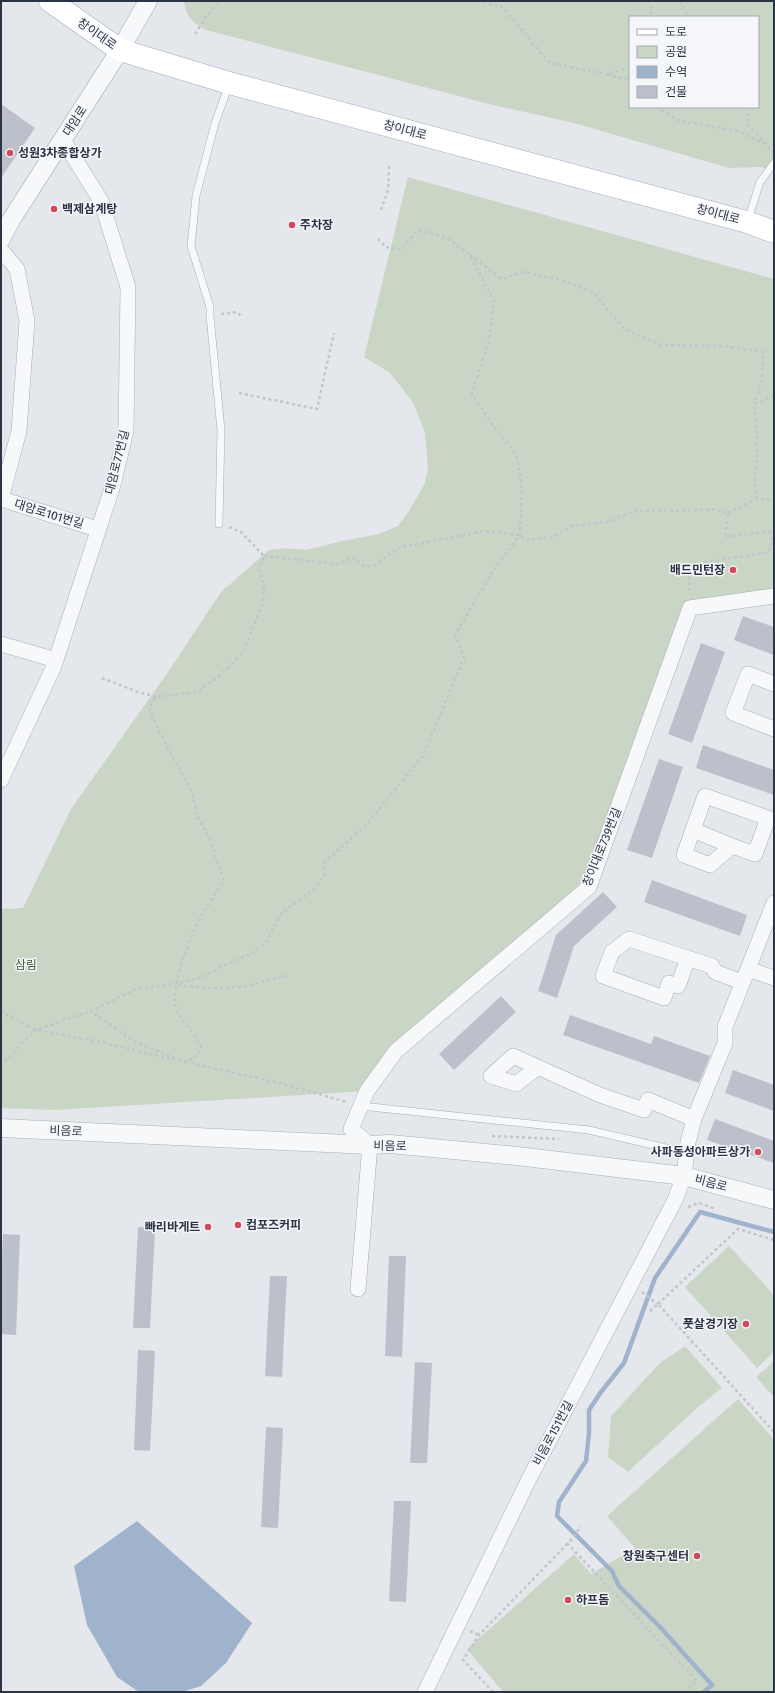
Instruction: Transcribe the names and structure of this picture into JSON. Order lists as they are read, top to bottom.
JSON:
{
  "streets": {
    "main road": ["창이대로"],
    "street": [
      "대암로",
      "대암로77번길",
      "대암로101번길",
      "창이대로739번길",
      "비음로",
      "비음로151번길"
    ]
  },
  "crossings": [
    ["창이대로", "대암로"],
    ["대암로", "대암로77번길"],
    ["대암로77번길", "대암로101번길"],
    ["창이대로739번길", "비음로"],
    ["비음로", "비음로151번길"]
  ],
  "parks": ["삼림"],
  "places": [
    "성원3차종합상가",
    "백제삼계탕",
    "주차장",
    "배드민턴장",
    "사파동성아파트상가",
    "컴포즈커피",
    "빠리바게트",
    "풋살경기장",
    "창원축구센터",
    "하프돔"
  ],
  "legend": [
    "도로",
    "공원",
    "수역",
    "건물"
  ]
}
